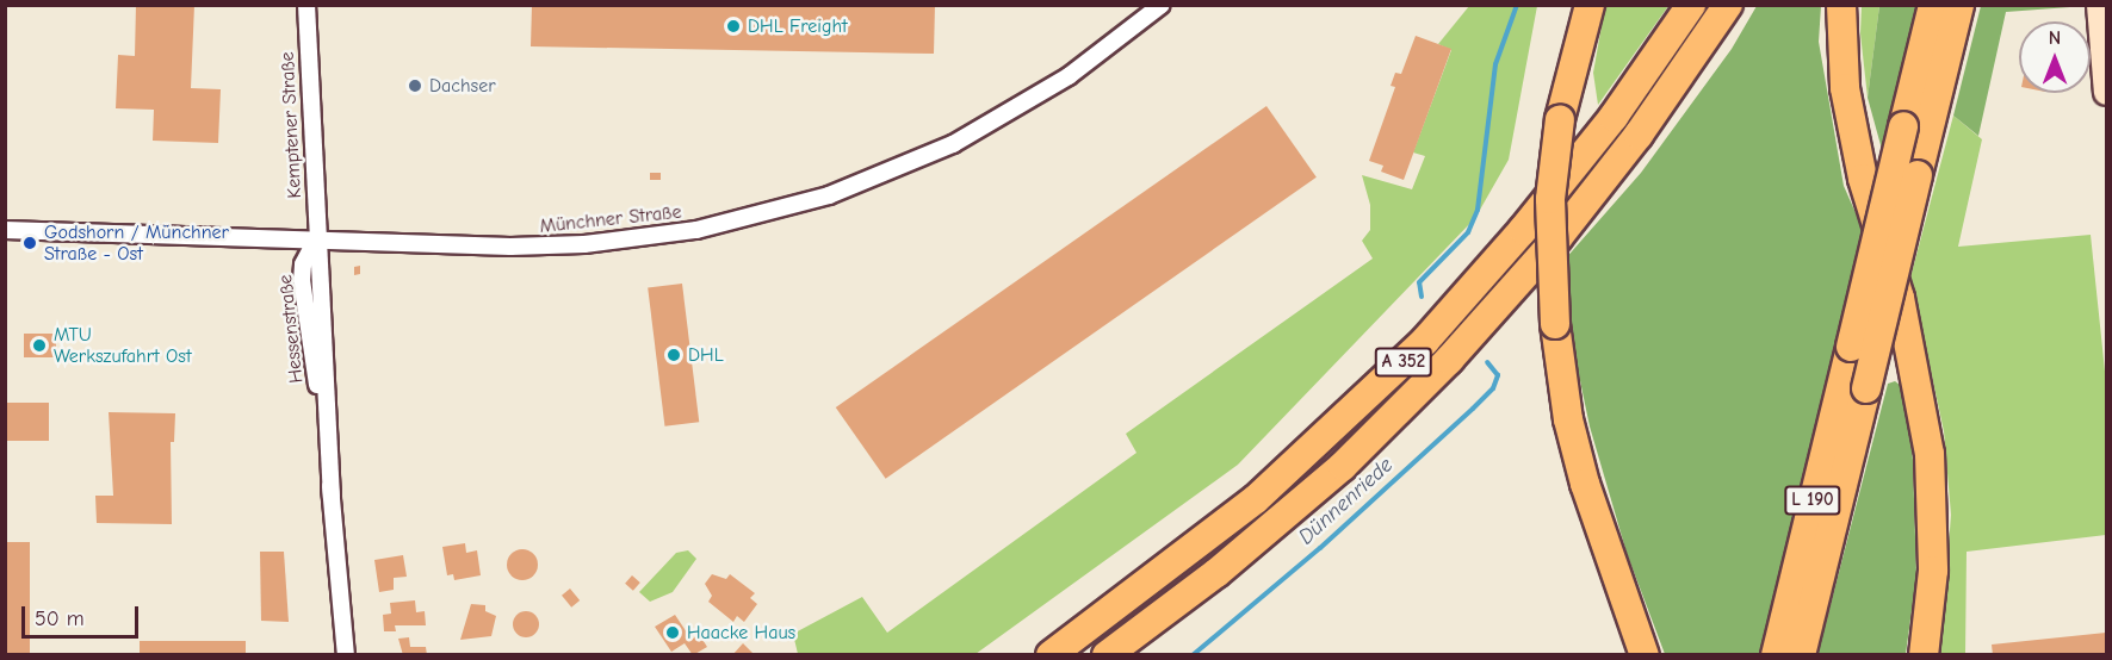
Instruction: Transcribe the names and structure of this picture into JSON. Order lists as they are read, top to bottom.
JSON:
{
  "streets": {
    "highway": ["A 352", "L 190"],
    "street": ["Kemptener Straße", "Münchner Straße", "Hessenstraße"]
  },
  "crossings": [
    ["Kemptener Straße", "Münchner Straße"],
    ["Kemptener Straße", "Hessenstraße"],
    ["Münchner Straße", "Hessenstraße"]
  ],
  "water": ["Dünnenriede"],
  "places": [
    "DHL Freight",
    "Dachser",
    "Godshorn / Münchner Straße - Ost",
    "MTU Werkszufahrt Ost",
    "DHL",
    "Haacke Haus"
  ],
  "scale_bar": "50 m",
  "north": "top"
}
